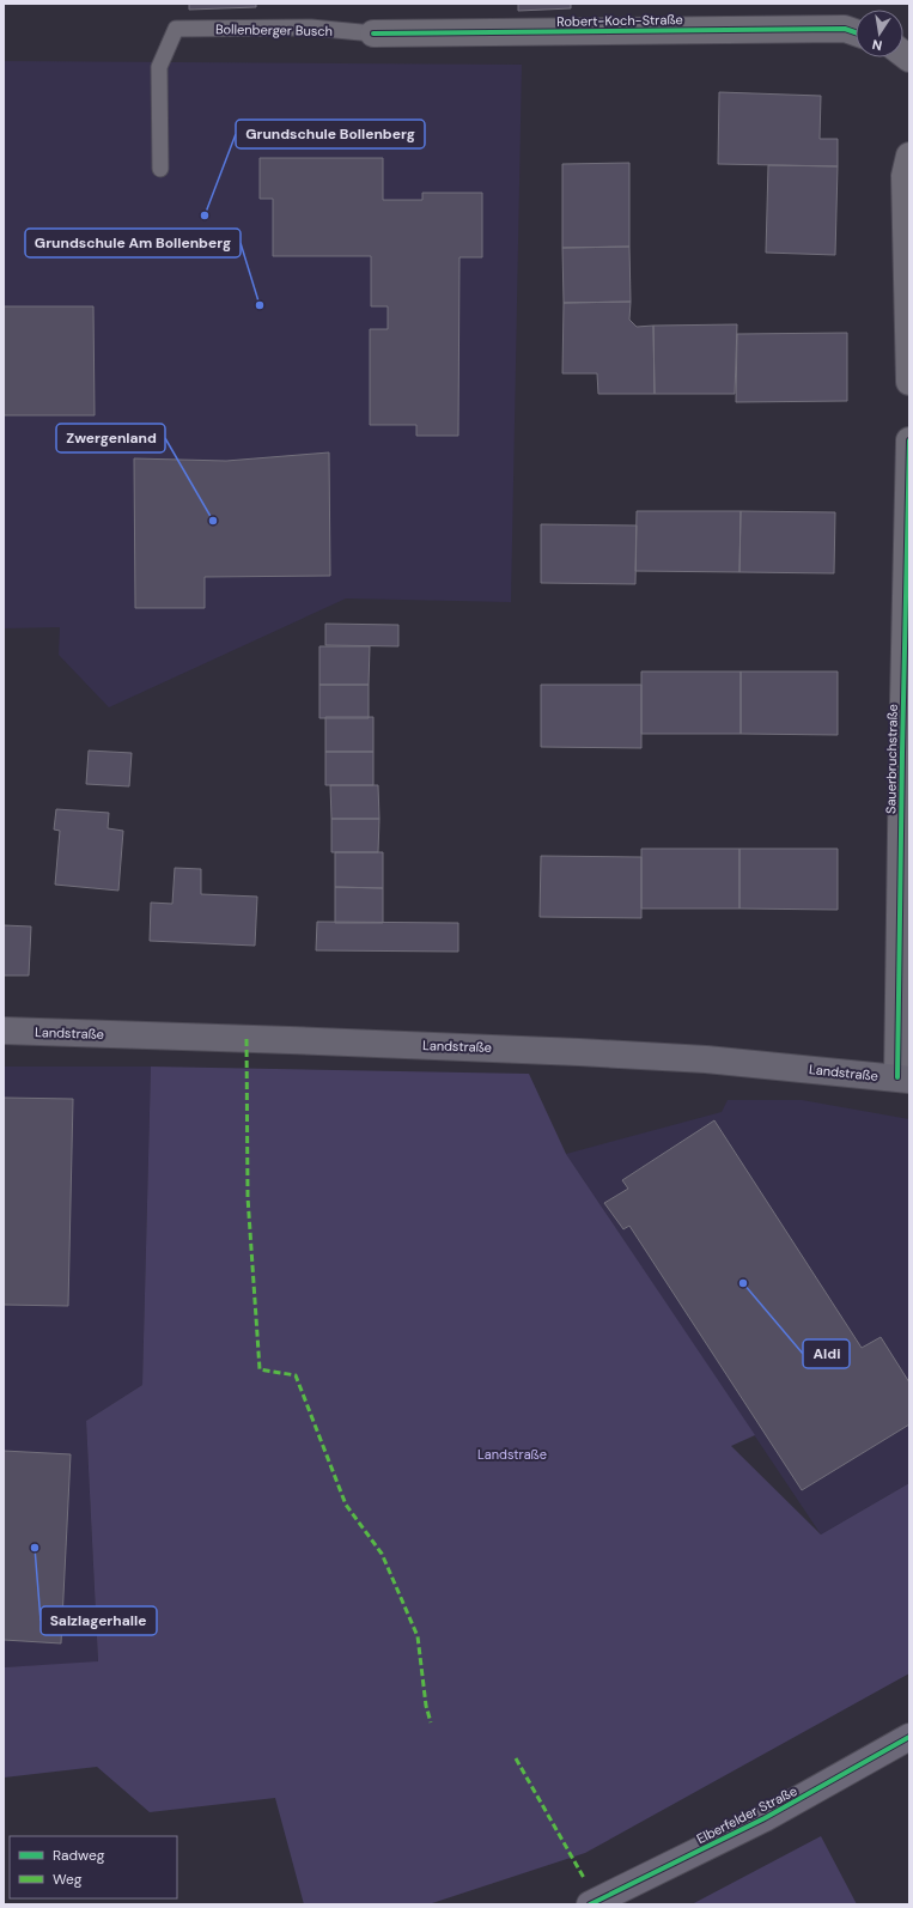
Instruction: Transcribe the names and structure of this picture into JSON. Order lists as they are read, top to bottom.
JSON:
{
  "streets": {
    "main road": ["Landstraße", "Elberfelder Straße"],
    "street": ["Robert-Koch-Straße", "Sauerbruchstraße"],
    "lane": ["Bollenberger Busch"]
  },
  "crossings": [
    ["Robert-Koch-Straße", "Bollenberger Busch"],
    ["Sauerbruchstraße", "Landstraße"]
  ],
  "parks": ["Landstraße"],
  "places": [
    "Grundschule Bollenberg",
    "Grundschule Am Bollenberg",
    "Zwergenland",
    "Aldi",
    "Salzlagerhalle"
  ],
  "legend": ["Radweg", "Weg"],
  "north": "bottom"
}
